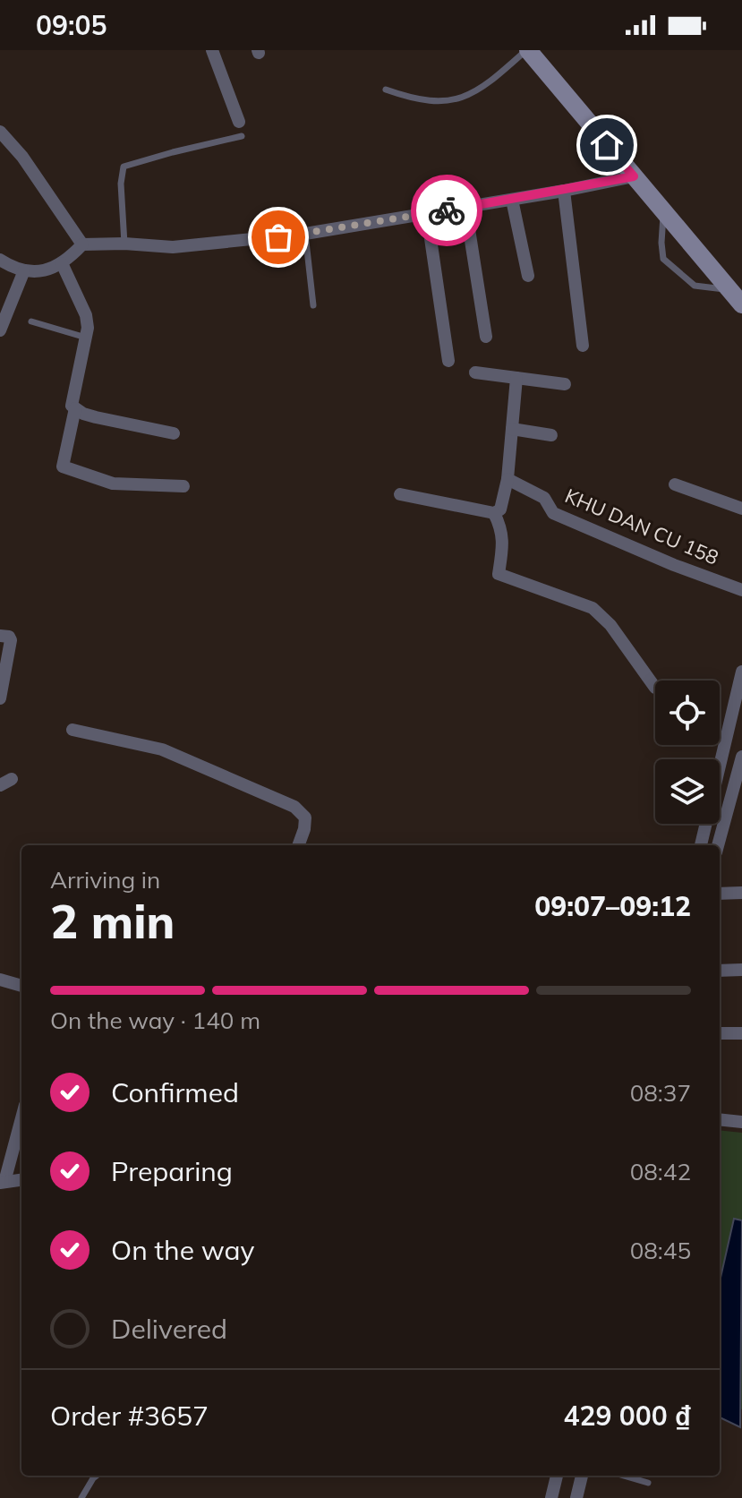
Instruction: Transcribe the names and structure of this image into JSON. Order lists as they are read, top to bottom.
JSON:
{
  "streets": {
    "street": ["KHU DAN CU 158"]
  },
  "page": {
    "status": "09:05",
    "heading": ["2 min", "Arriving in", "09:07–09:12"],
    "panel": ["Order #3657", "429 000 ₫"],
    "bar": "On the way · 140 m",
    "list": [
      ["Confirmed", "08:37"],
      ["Preparing", "08:42"],
      ["On the way", "08:45"],
      "Delivered"
    ]
  }
}
